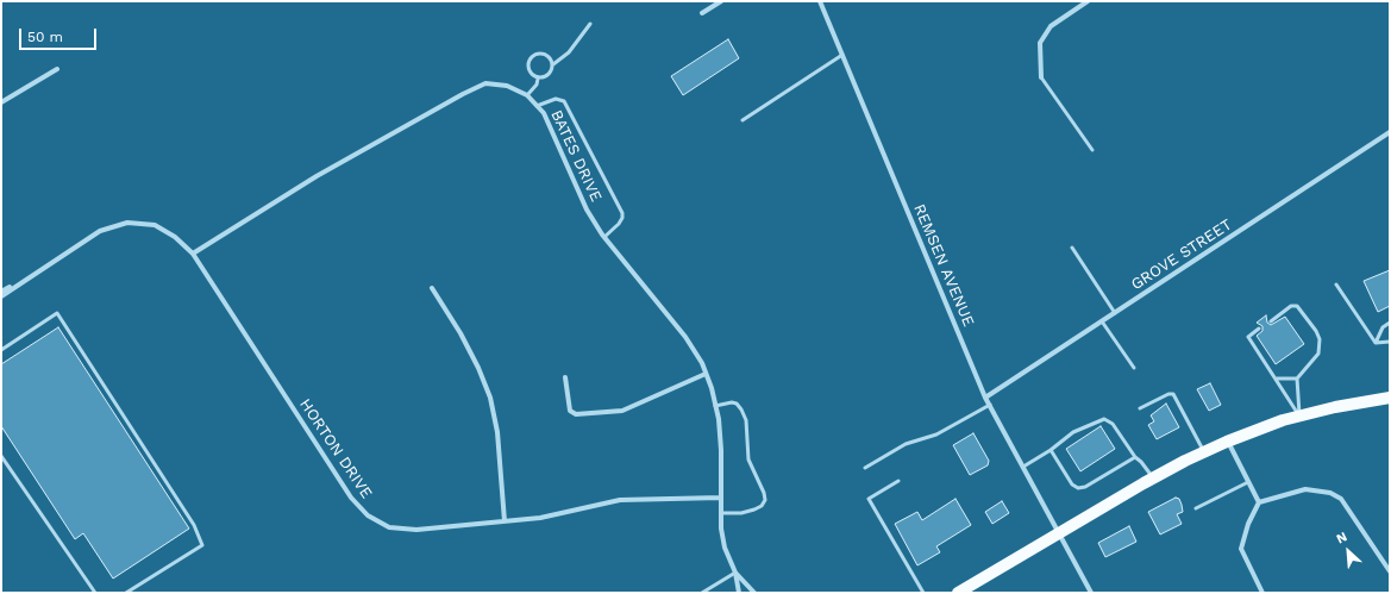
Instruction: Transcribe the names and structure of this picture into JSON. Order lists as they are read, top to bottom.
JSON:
{
  "streets": {
    "street": [
      "BATES DRIVE",
      "GROVE STREET",
      "REMSEN AVENUE",
      "HORTON DRIVE"
    ]
  },
  "crossings": [
    ["BATES DRIVE", "HORTON DRIVE"],
    ["GROVE STREET", "REMSEN AVENUE"]
  ],
  "scale_bar": "50 m",
  "north": "top left"
}
